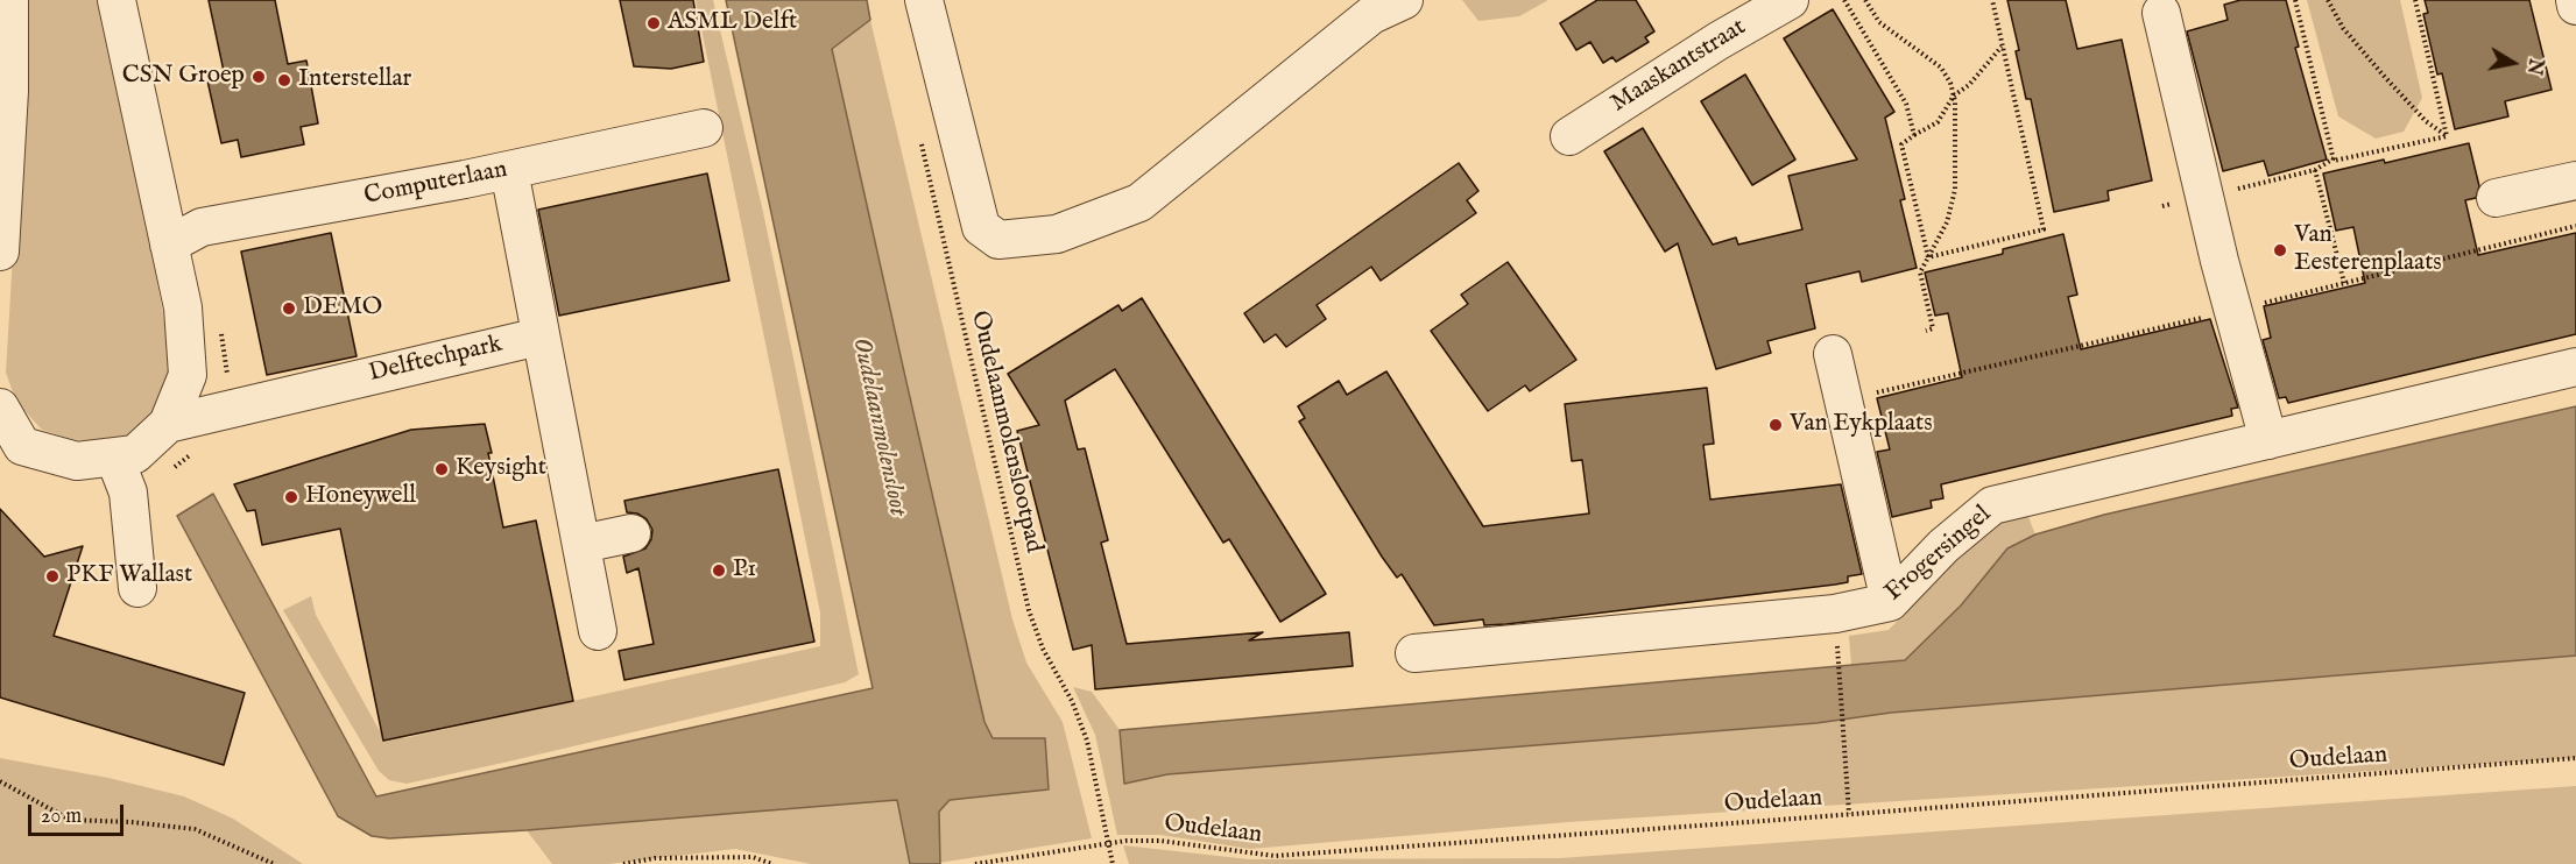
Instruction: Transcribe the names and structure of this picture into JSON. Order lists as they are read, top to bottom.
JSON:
{
  "streets": {
    "street": [
      "Maaskantstraat",
      "Computerlaan",
      "Delftechpark",
      "Frogersingel"
    ],
    "path": ["Oudelaanmolenslootpad", "Oudelaan"]
  },
  "crossings": [
    ["Computerlaan", "Delftechpark"],
    ["Oudelaanmolenslootpad", "Oudelaan"]
  ],
  "water": ["Oudelaanmolensloot"],
  "places": [
    "ASML Delft",
    "CSN Groep",
    "Interstellar",
    "Van Eesterenplaats",
    "DEMO",
    "Van Eykplaats",
    "Keysight",
    "Honeywell",
    "P1",
    "PKF Wallast"
  ],
  "scale_bar": "20 m",
  "north": "right"
}
